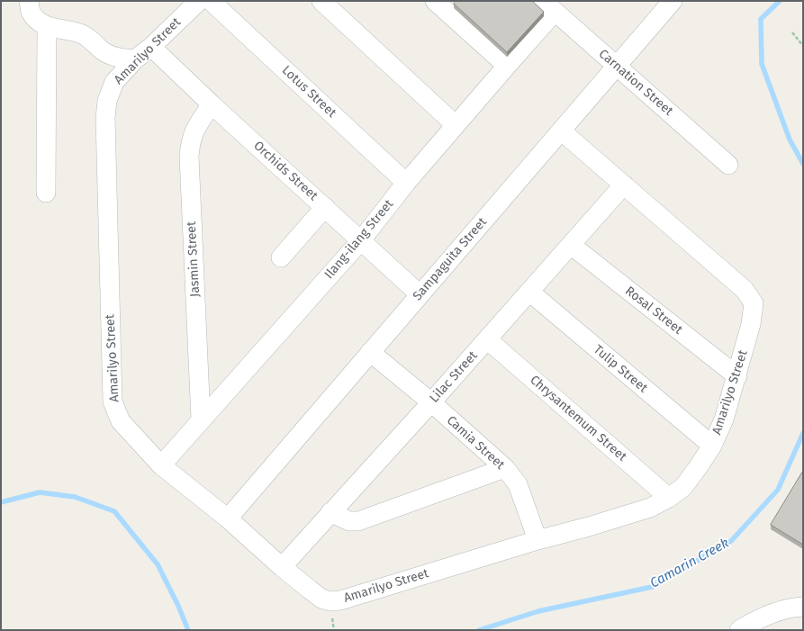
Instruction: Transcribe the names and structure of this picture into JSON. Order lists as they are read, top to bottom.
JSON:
{
  "streets": {
    "street": [
      "Amarilyo Street",
      "Carnation Street",
      "Lotus Street",
      "Orchids Street",
      "Ilang-ilang Street",
      "Jasmin Street",
      "Sampaguita Street",
      "Rosal Street",
      "Tulip Street",
      "Lilac Street",
      "Chrysantemum Street",
      "Camia Street"
    ]
  },
  "crossings": [
    ["Amarilyo Street", "Orchids Street"],
    ["Amarilyo Street", "Ilang-ilang Street"],
    ["Amarilyo Street", "Sampaguita Street"],
    ["Amarilyo Street", "Rosal Street"],
    ["Amarilyo Street", "Tulip Street"],
    ["Amarilyo Street", "Lilac Street"],
    ["Amarilyo Street", "Chrysantemum Street"],
    ["Amarilyo Street", "Camia Street"],
    ["Carnation Street", "Ilang-ilang Street"],
    ["Carnation Street", "Sampaguita Street"],
    ["Lotus Street", "Ilang-ilang Street"],
    ["Orchids Street", "Ilang-ilang Street"],
    ["Orchids Street", "Jasmin Street"],
    ["Orchids Street", "Sampaguita Street"],
    ["Ilang-ilang Street", "Jasmin Street"],
    ["Sampaguita Street", "Camia Street"],
    ["Rosal Street", "Lilac Street"],
    ["Tulip Street", "Lilac Street"],
    ["Lilac Street", "Chrysantemum Street"],
    ["Lilac Street", "Camia Street"]
  ],
  "water": ["Camarin Creek"]
}
